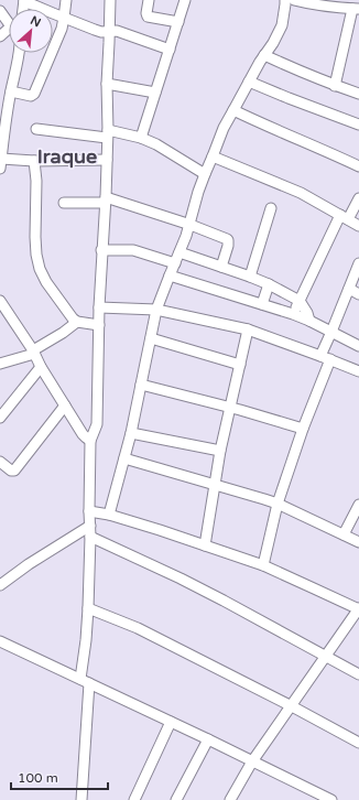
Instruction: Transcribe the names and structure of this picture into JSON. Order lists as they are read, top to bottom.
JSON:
{
  "districts": ["Iraque"],
  "scale_bar": "100 m",
  "north": "top right"
}
